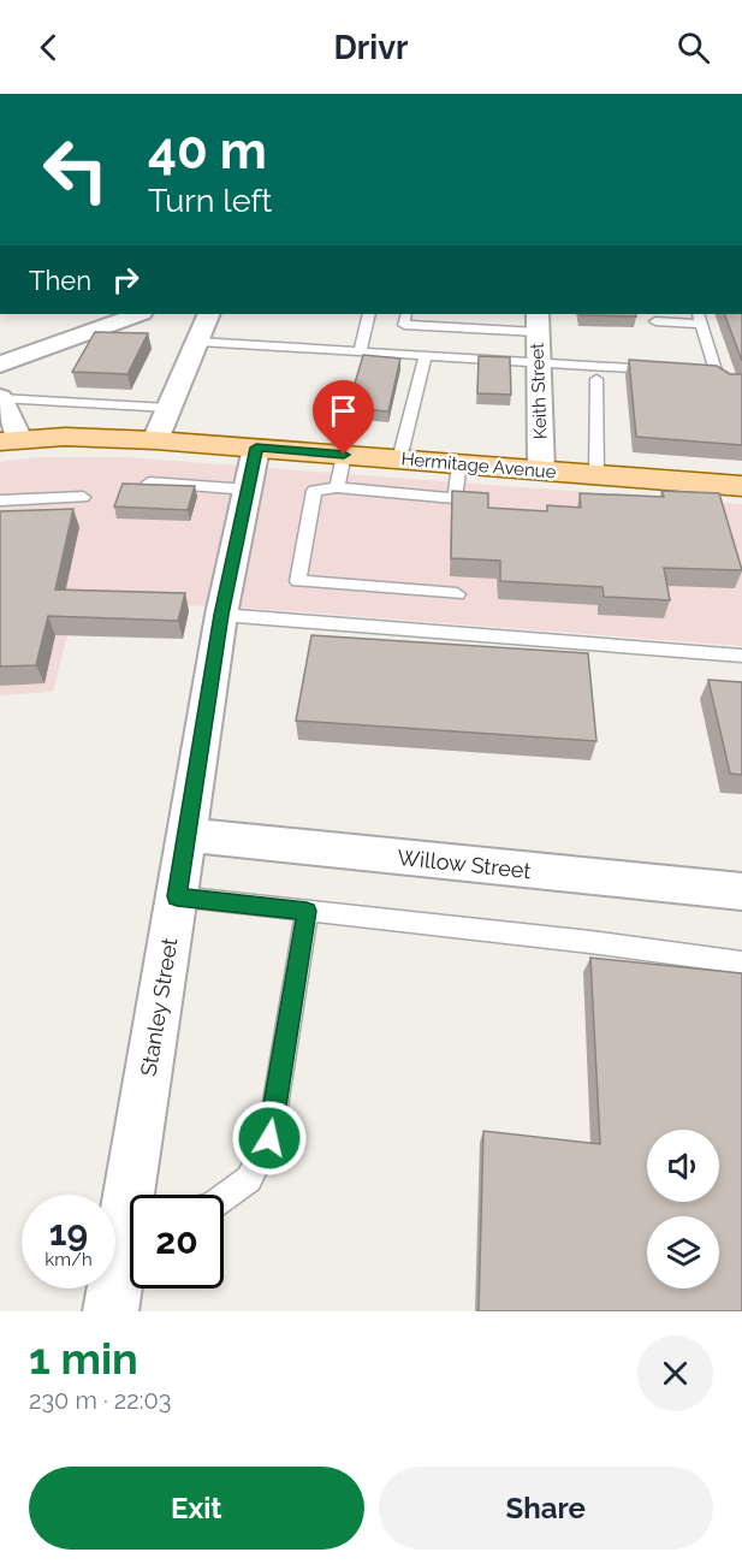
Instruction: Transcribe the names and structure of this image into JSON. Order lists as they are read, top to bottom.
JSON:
{
  "streets": {
    "main road": ["Hermitage Avenue"],
    "street": ["Keith Street", "Willow Street", "Stanley Street"]
  },
  "crossings": [
    ["Keith Street", "Hermitage Avenue"],
    ["Hermitage Avenue", "Stanley Street"],
    ["Willow Street", "Stanley Street"]
  ],
  "page": {
    "header": "Drivr",
    "turn": ["40 m", "Turn left"],
    "then": "Then",
    "speed": "19 km/h",
    "limit": "20",
    "heading": ["1 min", "230 m · 22:03"],
    "buttons": ["Exit", "Share"]
  }
}
